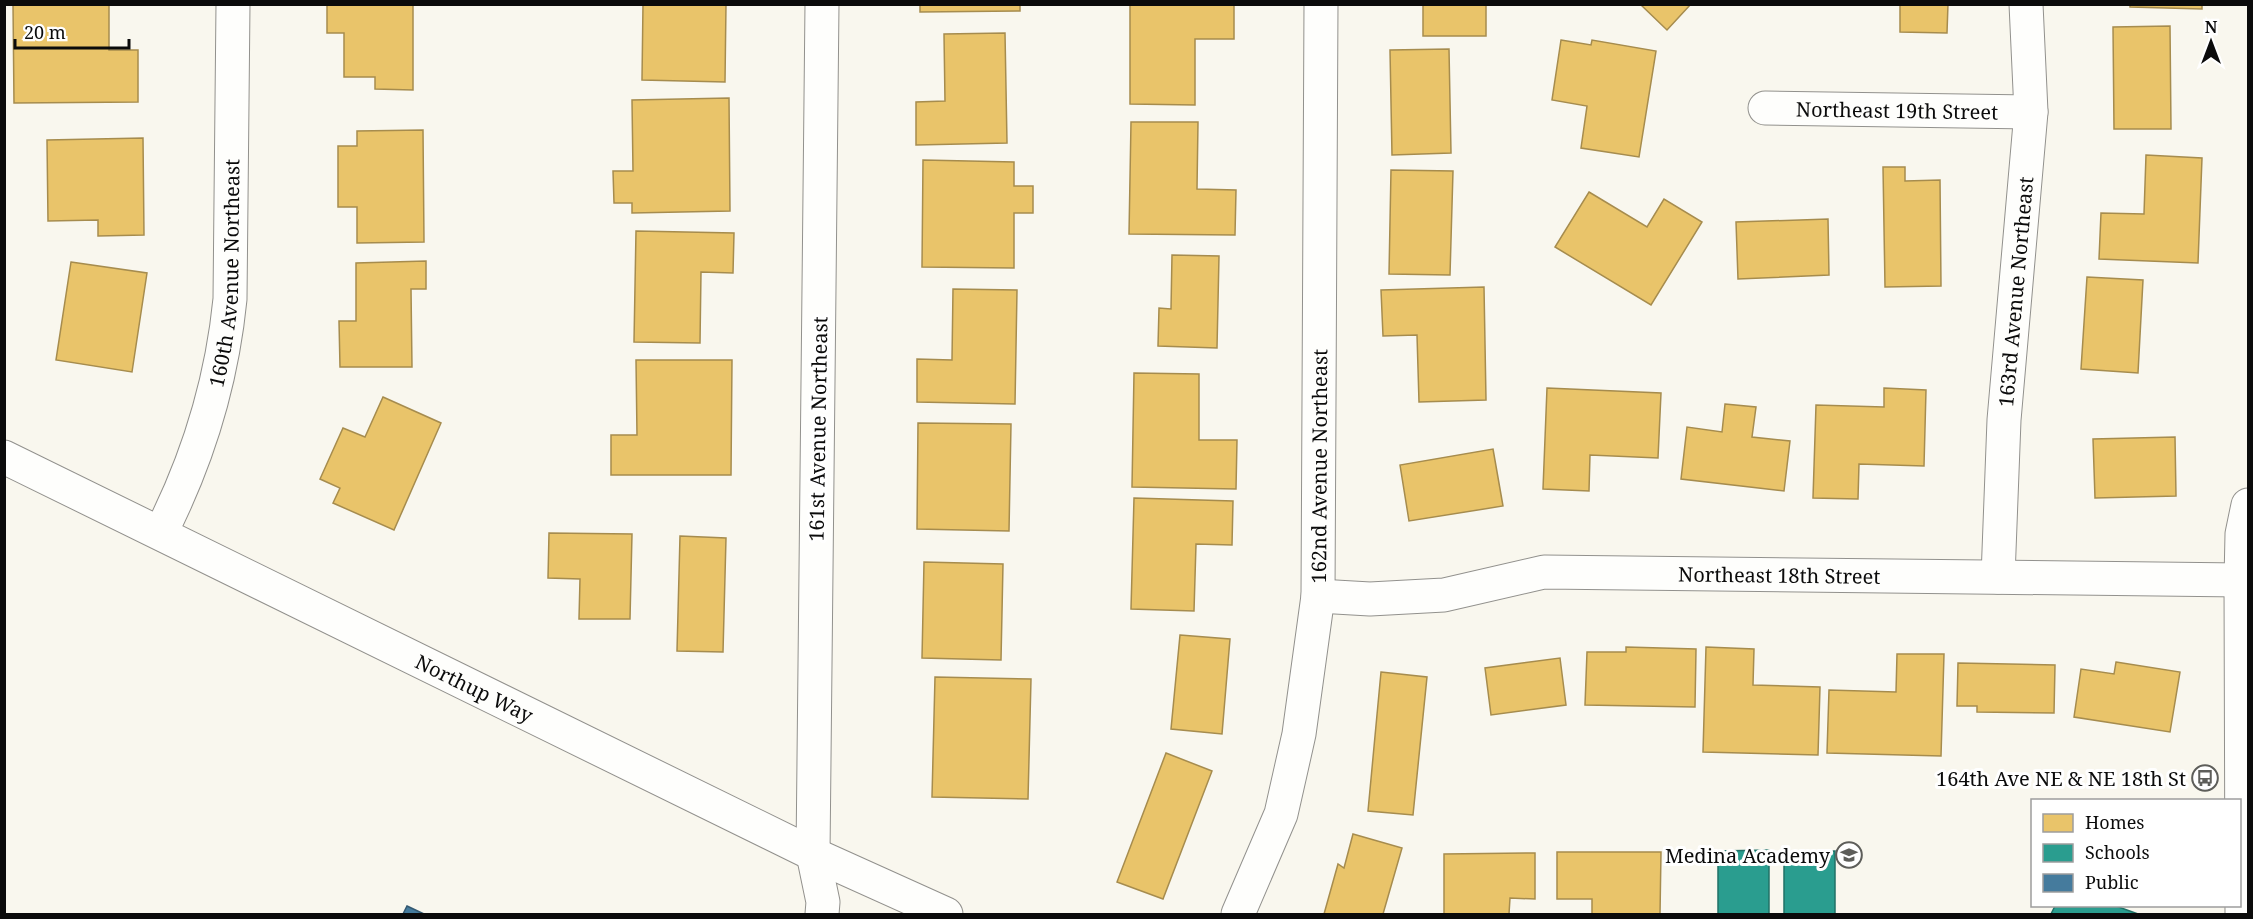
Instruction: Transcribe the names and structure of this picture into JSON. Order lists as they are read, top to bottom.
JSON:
{
  "streets": {
    "street": [
      "Northeast 19th Street",
      "160th Avenue Northeast",
      "163rd Avenue Northeast",
      "161st Avenue Northeast",
      "162nd Avenue Northeast",
      "Northeast 18th Street",
      "Northup Way"
    ]
  },
  "crossings": [
    ["Northeast 19th Street", "163rd Avenue Northeast"],
    ["160th Avenue Northeast", "Northup Way"],
    ["163rd Avenue Northeast", "Northeast 18th Street"],
    ["161st Avenue Northeast", "Northup Way"],
    ["162nd Avenue Northeast", "Northeast 18th Street"]
  ],
  "places": {
    "bus stop": ["164th Ave NE & NE 18th St"],
    "school or university": ["Medina Academy"]
  },
  "legend": ["Homes", "Schools", "Public"],
  "scale_bar": "20 m",
  "north": "top"
}
